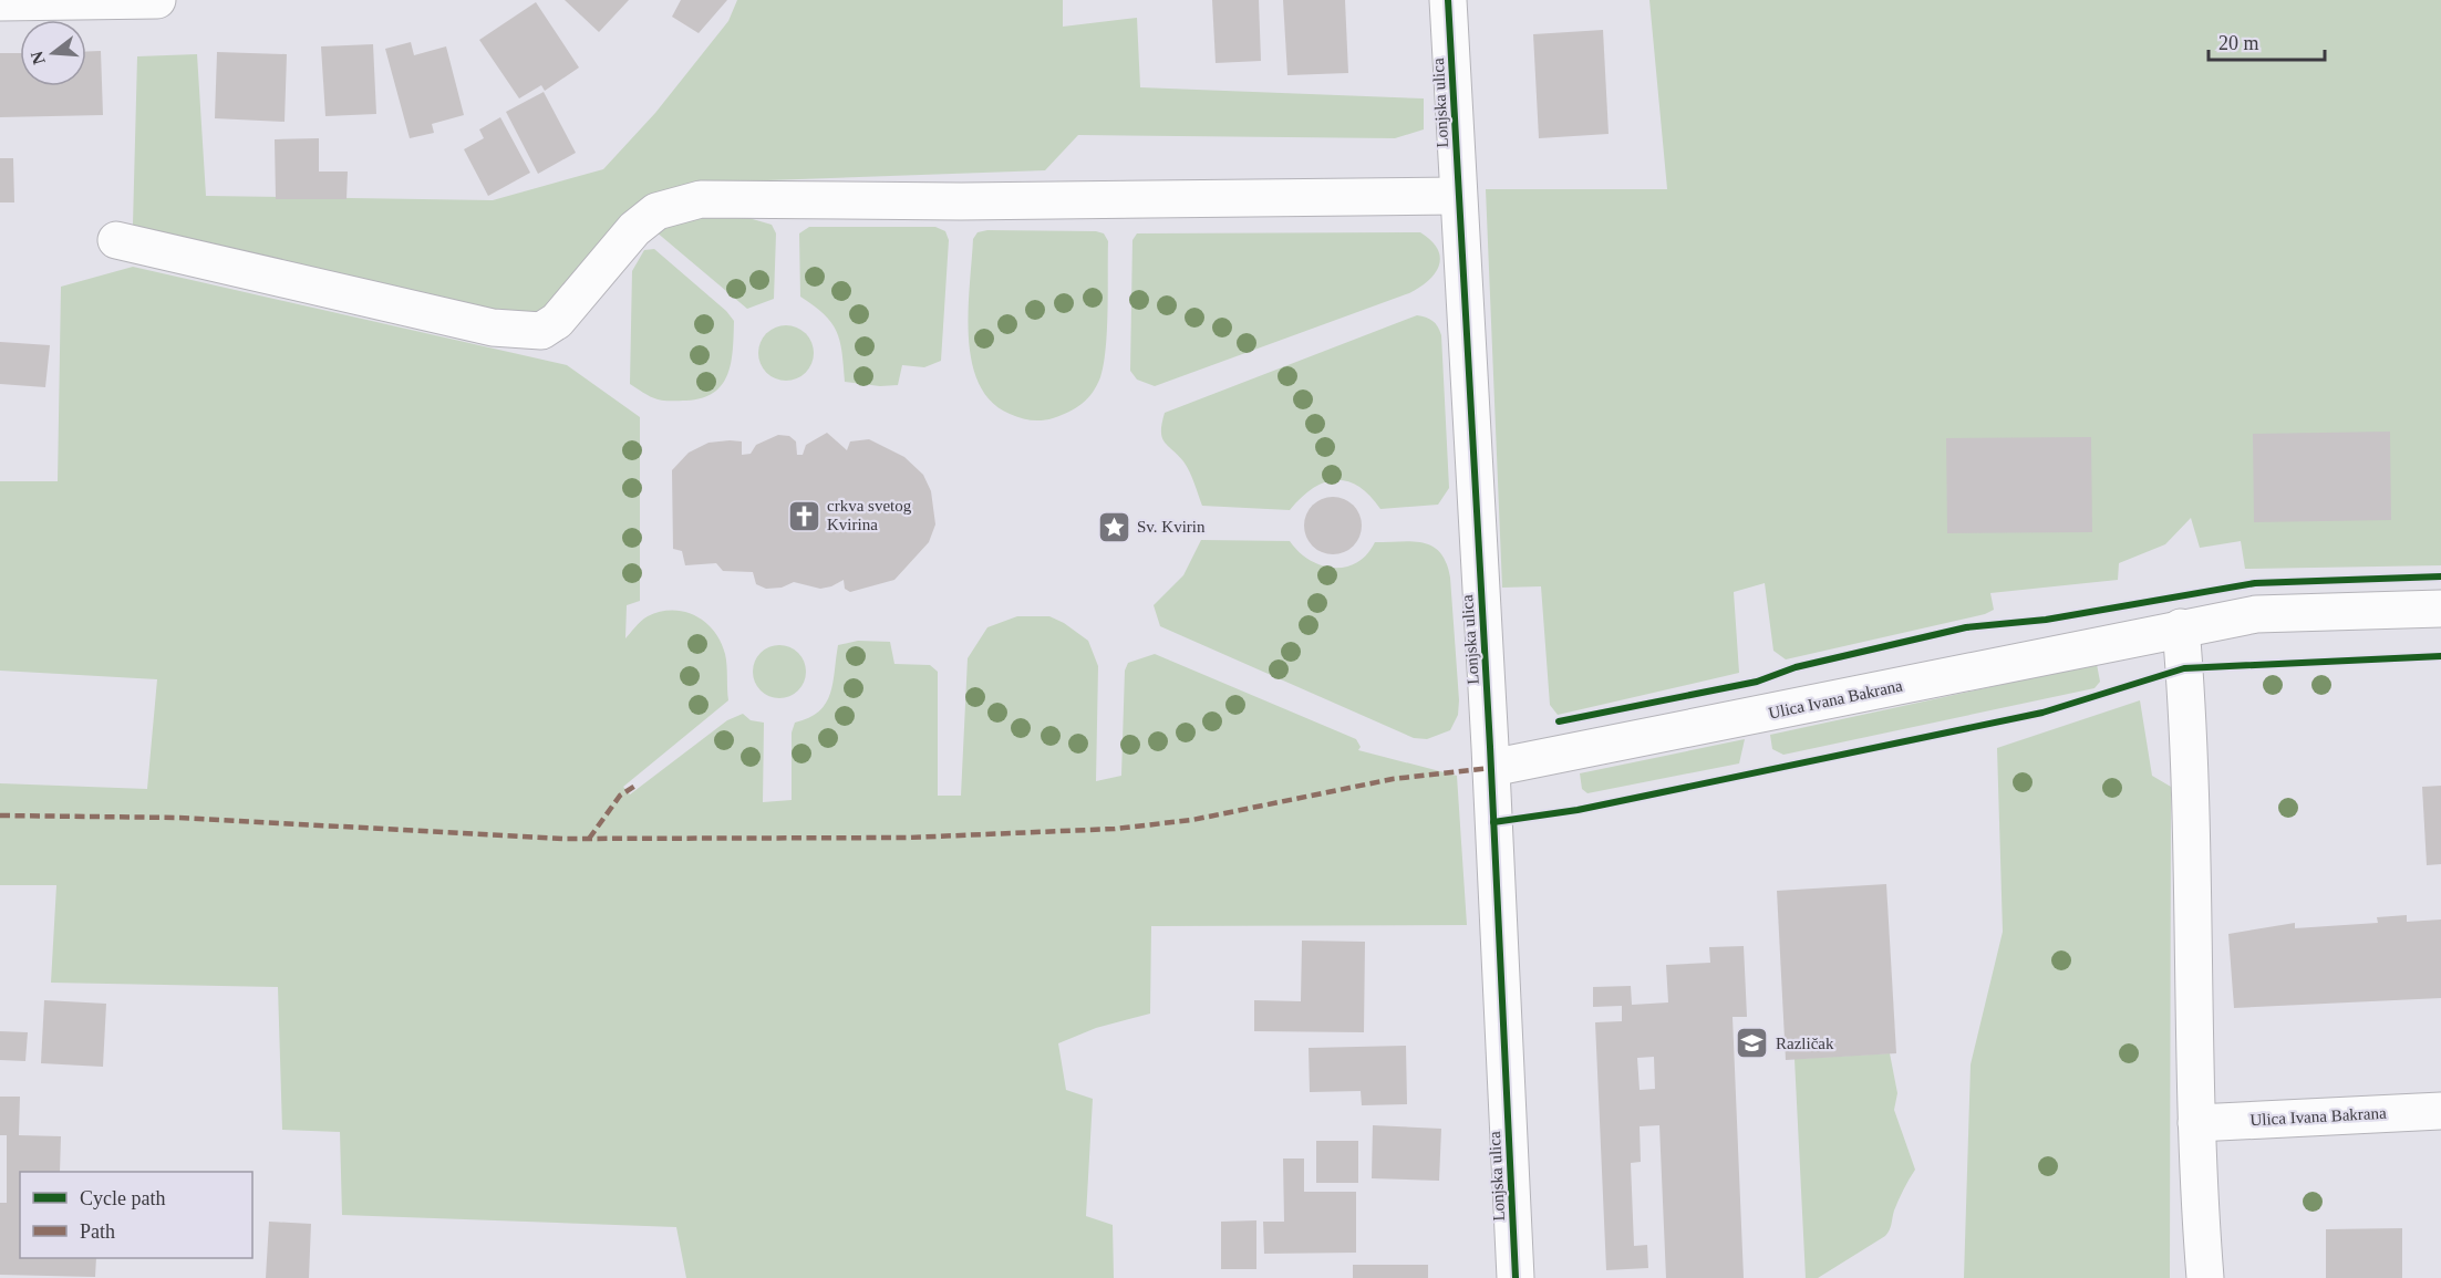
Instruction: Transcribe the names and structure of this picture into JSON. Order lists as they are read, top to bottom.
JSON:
{
  "streets": {
    "street": ["Lonjska ulica", "Ulica Ivana Bakrana"]
  },
  "crossings": [
    ["Lonjska ulica", "Ulica Ivana Bakrana"]
  ],
  "places": {
    "church": ["crkva svetog Kvirina"],
    "place": ["Sv. Kvirin"],
    "school or university": ["Različak"]
  },
  "legend": ["Cycle path", "Path"],
  "scale_bar": "20 m",
  "north": "left"
}
